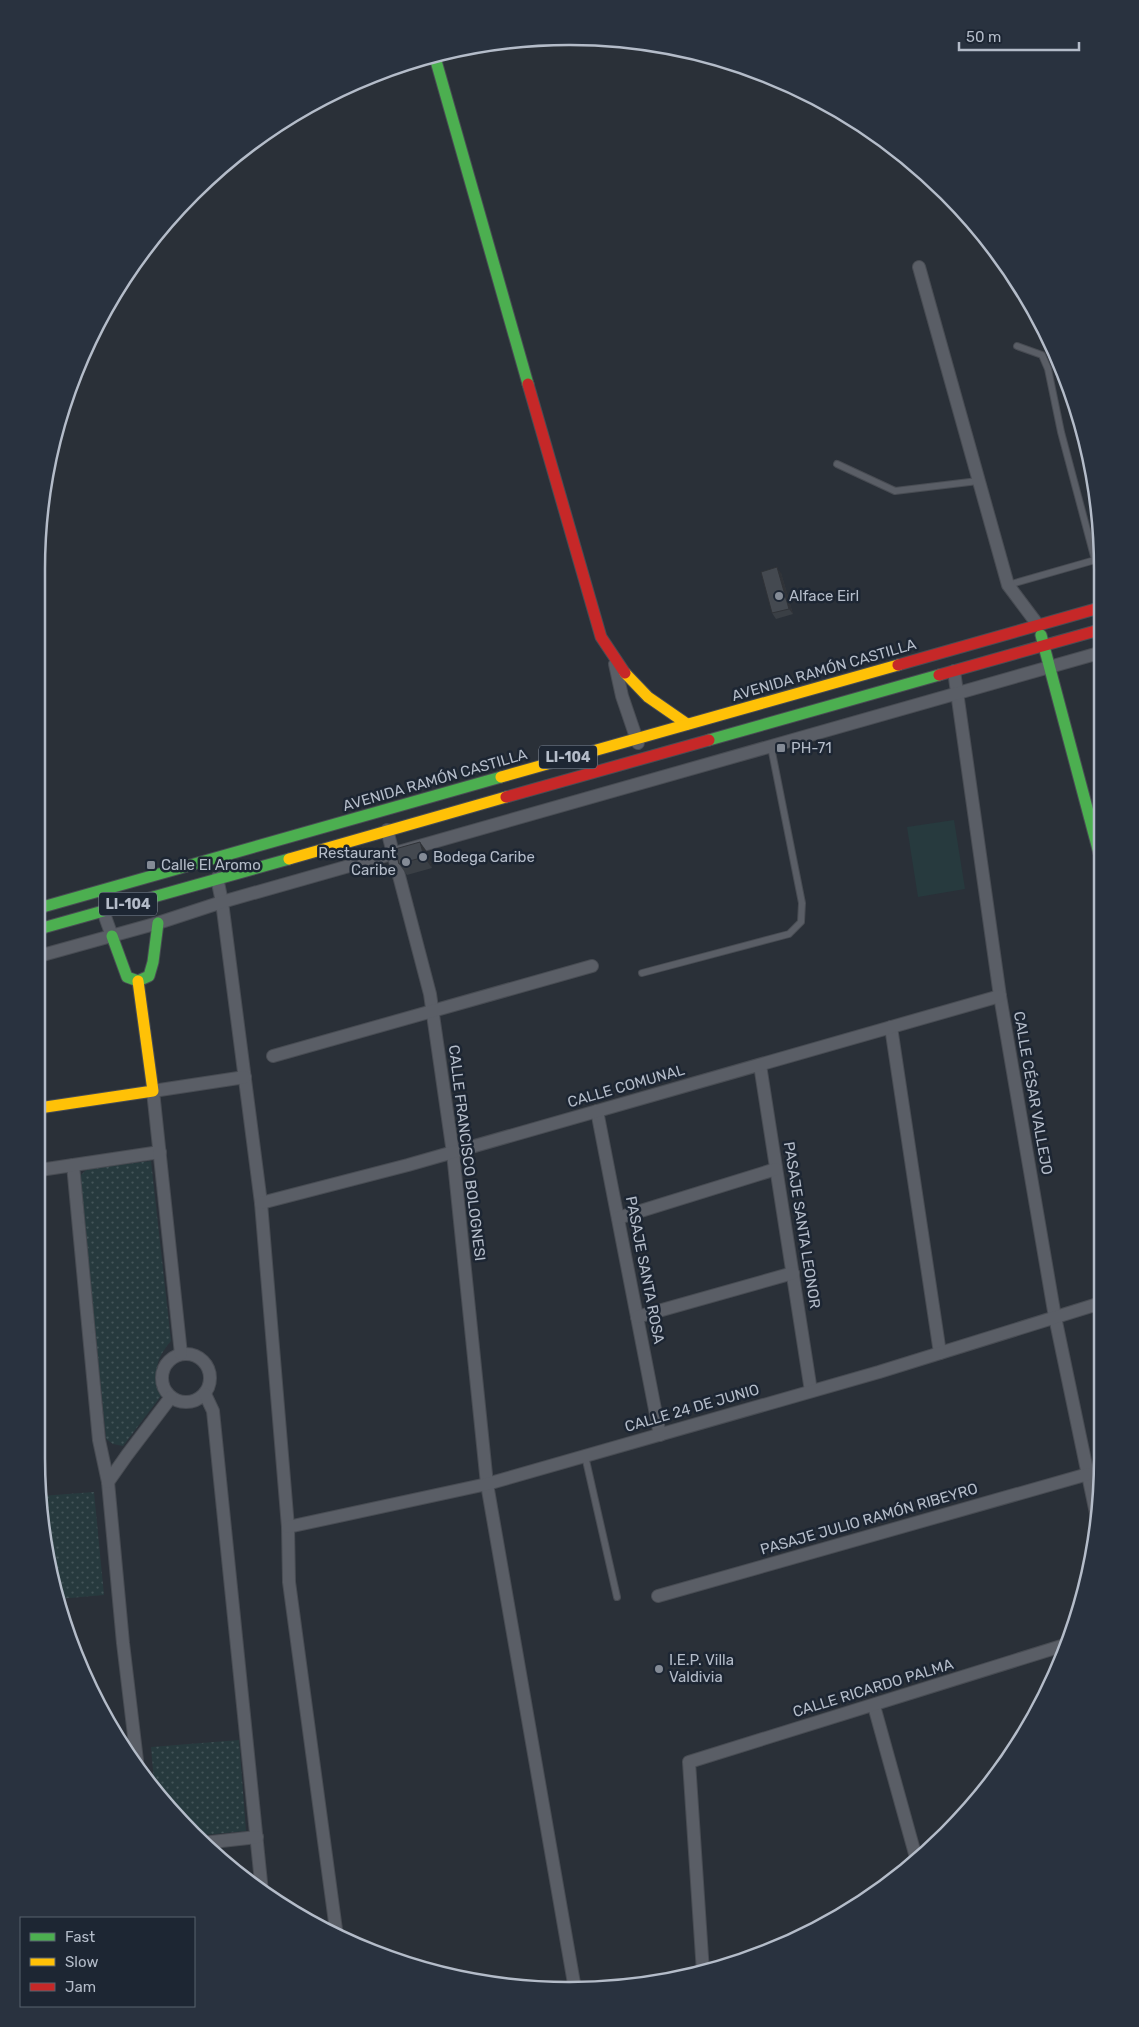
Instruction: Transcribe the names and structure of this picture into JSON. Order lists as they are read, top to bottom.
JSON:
{
  "streets": {
    "main road": ["AVENIDA RAMÓN CASTILLA", "LI-104"],
    "street": [
      "CALLE COMUNAL",
      "CALLE CÉSAR VALLEJO",
      "CALLE FRANCISCO BOLOGNESI",
      "PASAJE SANTA LEONOR",
      "PASAJE SANTA ROSA",
      "CALLE 24 DE JUNIO",
      "PASAJE JULIO RAMÓN RIBEYRO",
      "CALLE RICARDO PALMA"
    ]
  },
  "crossings": [
    ["LI-104", "CALLE CÉSAR VALLEJO"],
    ["LI-104", "CALLE FRANCISCO BOLOGNESI"],
    ["CALLE COMUNAL", "CALLE CÉSAR VALLEJO"],
    ["CALLE COMUNAL", "CALLE FRANCISCO BOLOGNESI"],
    ["CALLE COMUNAL", "PASAJE SANTA LEONOR"],
    ["CALLE COMUNAL", "PASAJE SANTA ROSA"],
    ["CALLE CÉSAR VALLEJO", "CALLE 24 DE JUNIO"],
    ["CALLE CÉSAR VALLEJO", "PASAJE JULIO RAMÓN RIBEYRO"],
    ["CALLE FRANCISCO BOLOGNESI", "CALLE 24 DE JUNIO"],
    ["PASAJE SANTA LEONOR", "CALLE 24 DE JUNIO"],
    ["PASAJE SANTA ROSA", "CALLE 24 DE JUNIO"]
  ],
  "places": {
    "other": [
      "Alface Eirl",
      "Bodega Caribe",
      "Restaurant Caribe",
      "I.E.P. Villa Valdivia"
    ],
    "transit": ["PH-71", "Calle El Aromo"]
  },
  "legend": ["Fast", "Slow", "Jam"],
  "scale_bar": "50 m"
}
